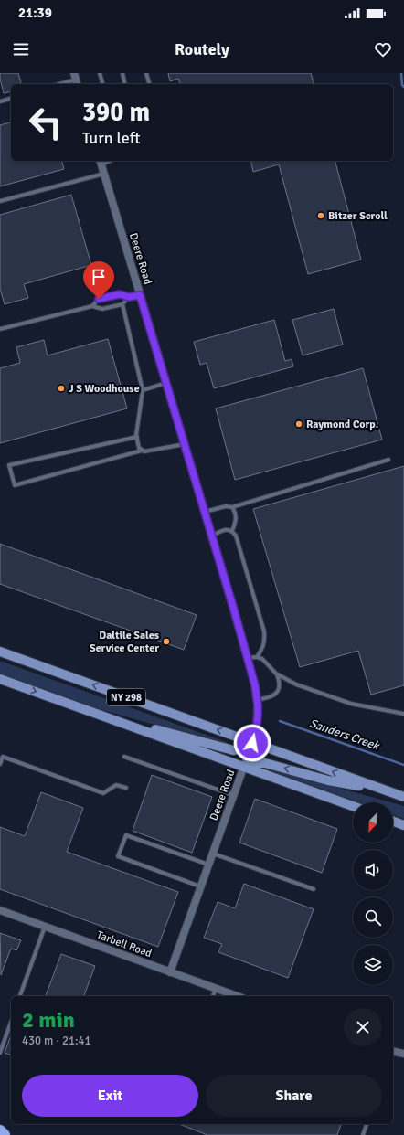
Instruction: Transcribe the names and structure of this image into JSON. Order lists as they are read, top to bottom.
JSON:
{
  "streets": {
    "main road": ["NY 298"],
    "street": ["Deere Road", "Tarbell Road"]
  },
  "crossings": [
    ["Deere Road", "NY 298"],
    ["Deere Road", "Tarbell Road"]
  ],
  "water": ["Sanders Creek"],
  "places": [
    "Bitzer Scroll",
    "J S Woodhouse",
    "Raymond Corp.",
    "Daltile Sales Service Center"
  ],
  "north": "bottom left",
  "page": {
    "status": "21:39",
    "header": "Routely",
    "turn": ["390 m", "Turn left"],
    "heading": ["2 min", "430 m · 21:41"],
    "buttons": ["Exit", "Share"]
  }
}
